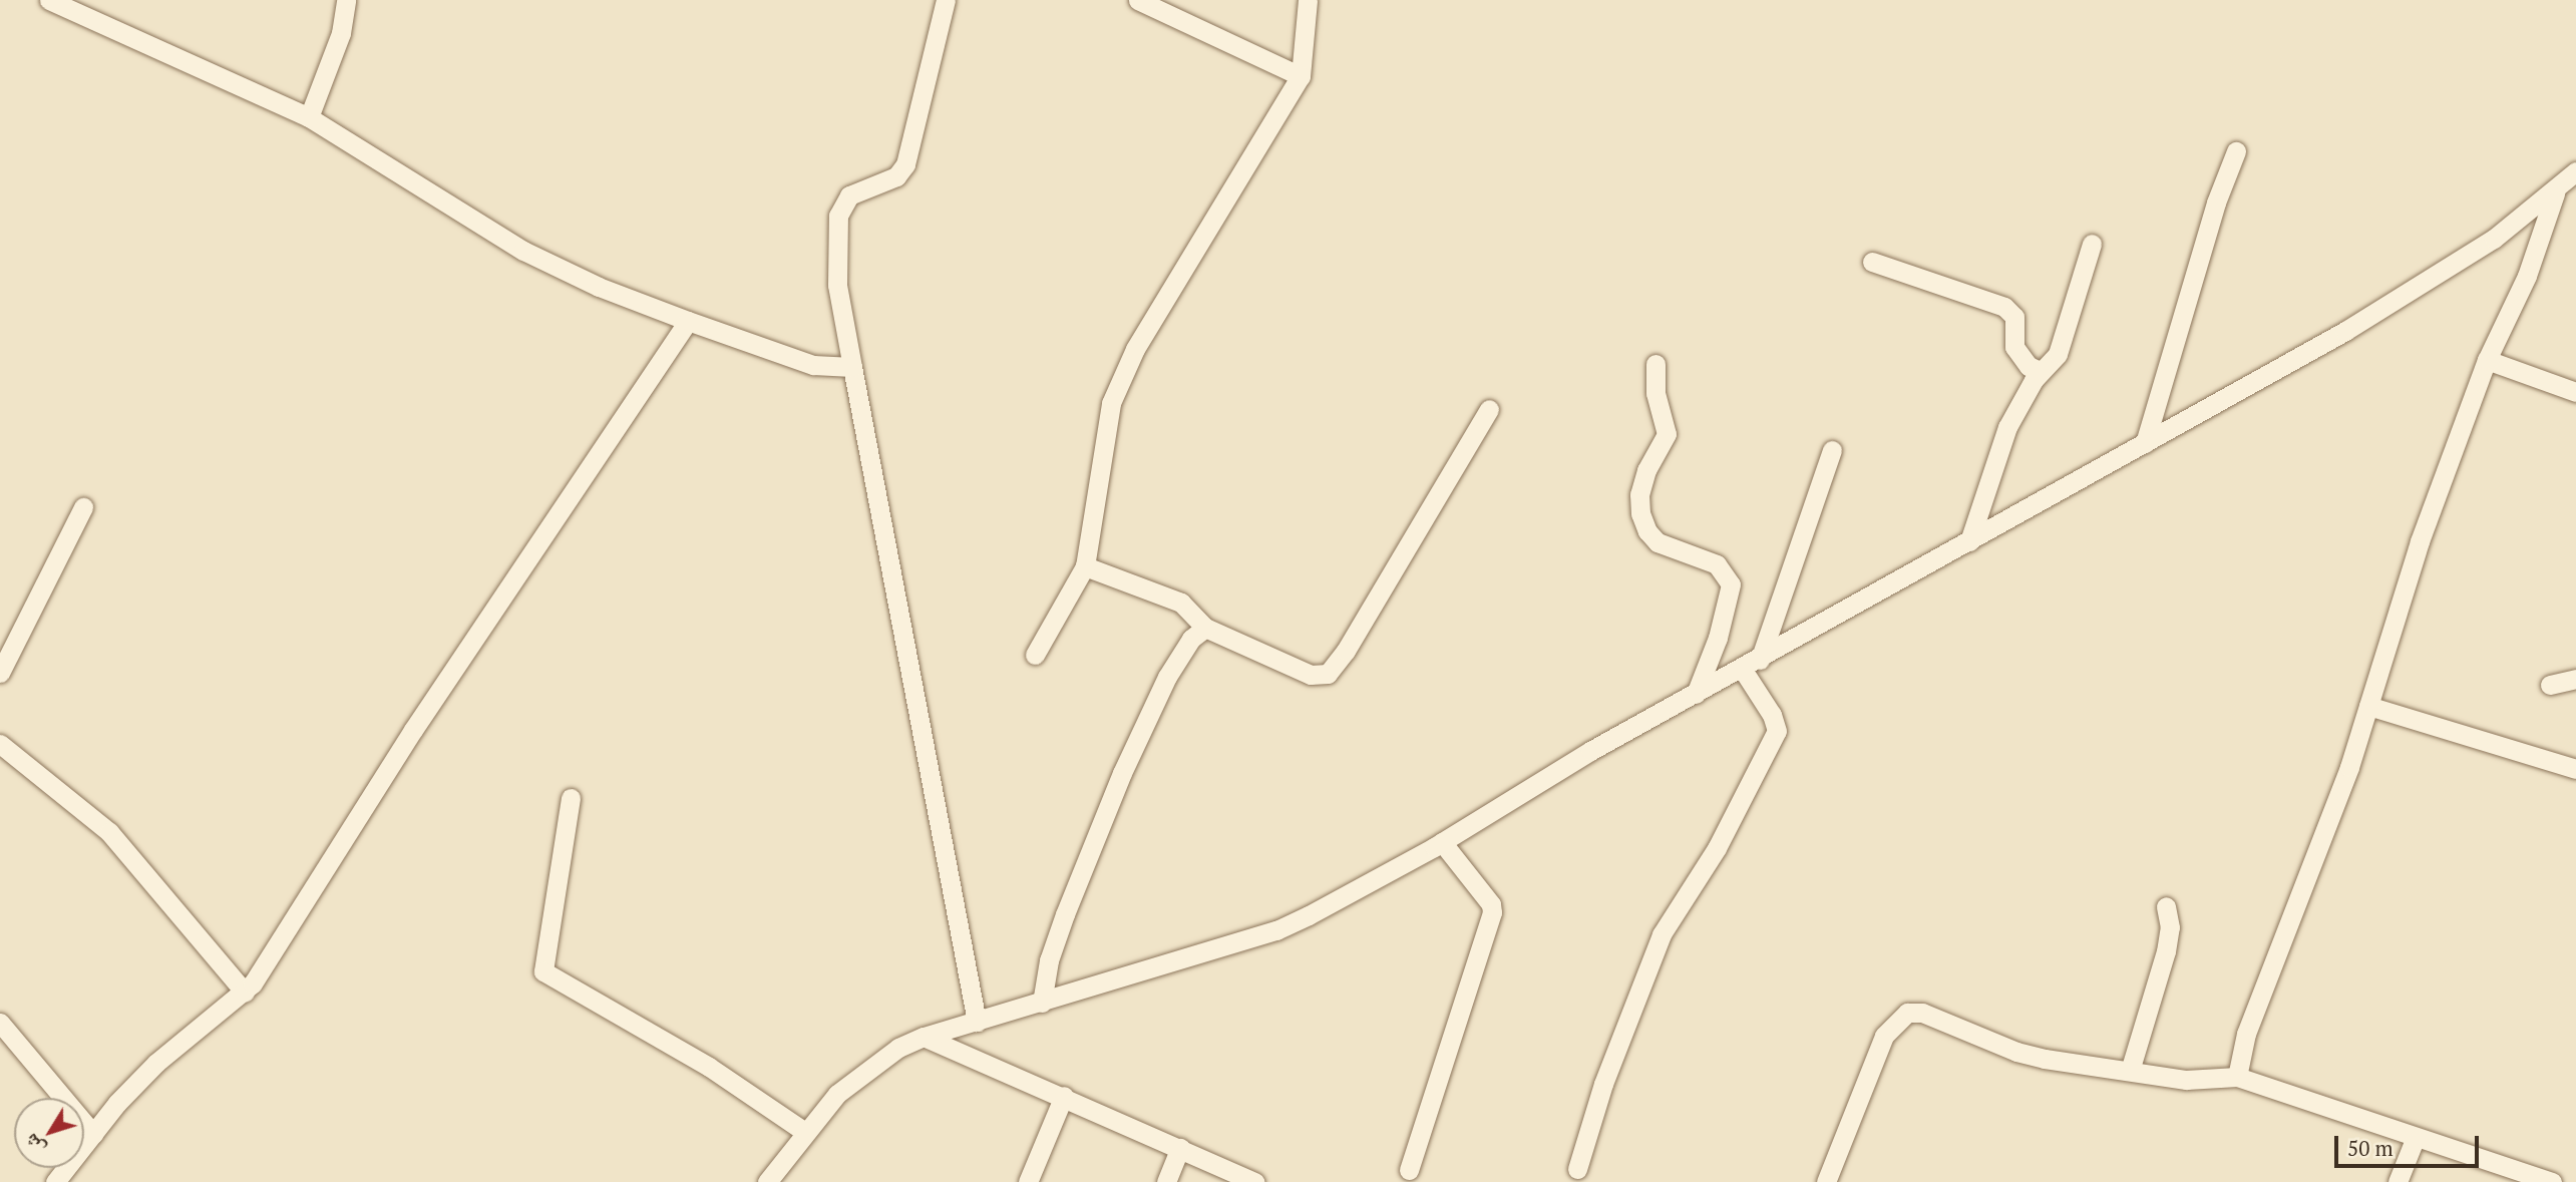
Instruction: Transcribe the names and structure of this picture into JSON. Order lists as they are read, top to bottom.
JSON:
{
  "scale_bar": "50 m",
  "north": "bottom left"
}
